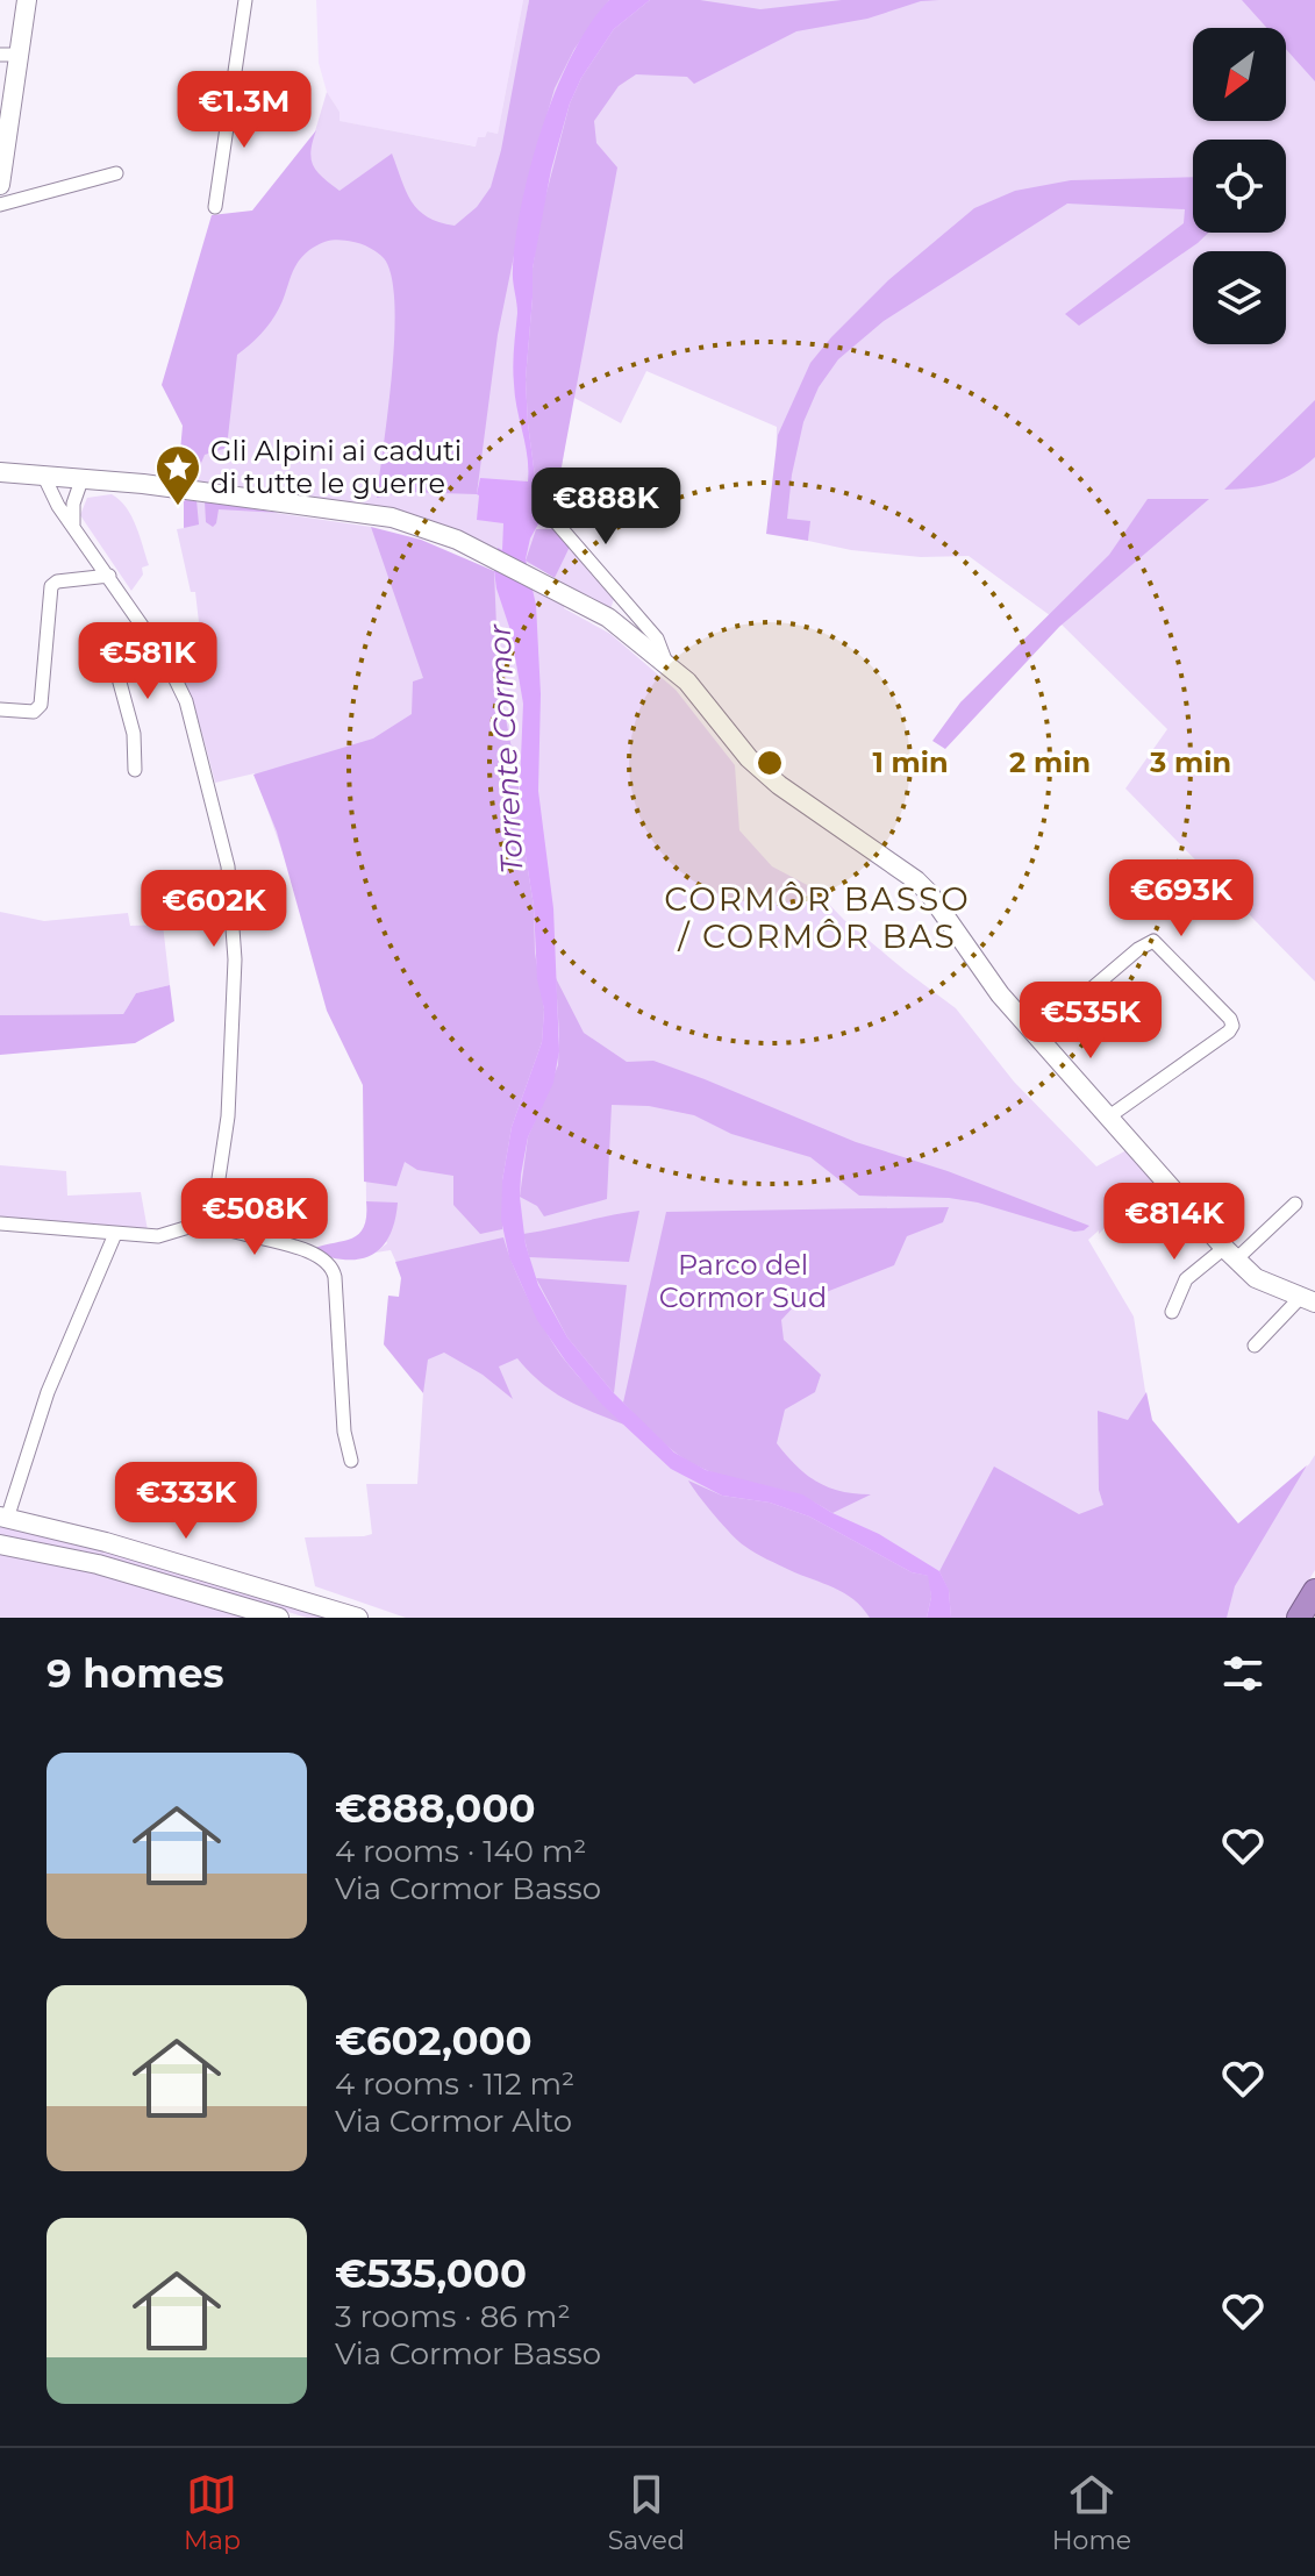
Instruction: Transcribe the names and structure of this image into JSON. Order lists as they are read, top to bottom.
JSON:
{
  "districts": ["CORMÔR BASSO / CORMÔR BAS"],
  "water": ["Torrente Cormor"],
  "parks": ["Parco del Cormor Sud"],
  "places": {
    "place": ["Gli Alpini ai caduti di tutte le guerre"]
  },
  "north": "bottom left",
  "page": {
    "price": [
      "€1.3M",
      "€888K",
      "€581K",
      "€693K",
      "€602K",
      "€535K",
      "€508K",
      "€814K",
      "€333K"
    ],
    "heading": "9 homes",
    "list": [
      {
        "name": "€888,000",
        "note": "4 rooms · 140 m² · Via Cormor Basso"
      },
      {
        "name": "€602,000",
        "note": "4 rooms · 112 m² · Via Cormor Alto"
      },
      {
        "name": "€535,000",
        "note": "3 rooms · 86 m² · Via Cormor Basso"
      }
    ],
    "tabs": ["Map", "Saved", "Home"]
  },
  "rings": ["1 min", "2 min", "3 min"]
}
